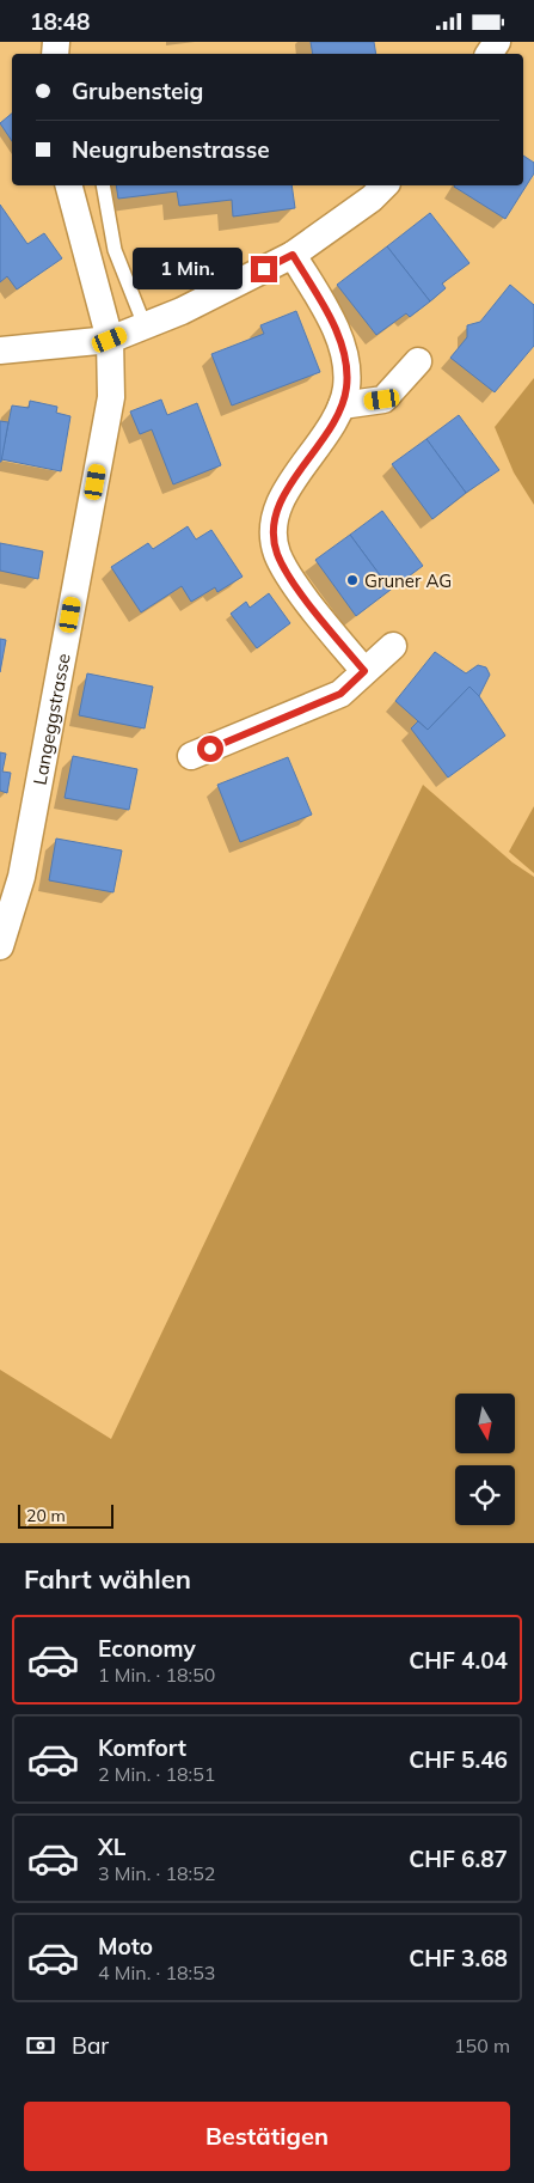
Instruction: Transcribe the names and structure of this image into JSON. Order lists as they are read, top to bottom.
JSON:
{
  "streets": {
    "street": ["Langeggstrasse"]
  },
  "places": ["Gruner AG"],
  "scale_bar": "20 m",
  "north": "bottom",
  "page": {
    "status": "18:48",
    "banner": ["Grubensteig", "Neugrubenstrasse"],
    "bubble": "1 Min.",
    "scale": "20 m",
    "heading": "Fahrt wählen",
    "list": [
      {
        "name": "Economy",
        "note": "1 Min. · 18:50",
        "value": "CHF 4.04"
      },
      {
        "name": "Komfort",
        "note": "2 Min. · 18:51",
        "value": "CHF 5.46"
      },
      {
        "name": "XL",
        "note": "3 Min. · 18:52",
        "value": "CHF 6.87"
      },
      {
        "name": "Moto",
        "note": "4 Min. · 18:53",
        "value": "CHF 3.68"
      }
    ],
    "pay": ["Bar", "150 m"],
    "buttons": "Bestätigen"
  }
}
